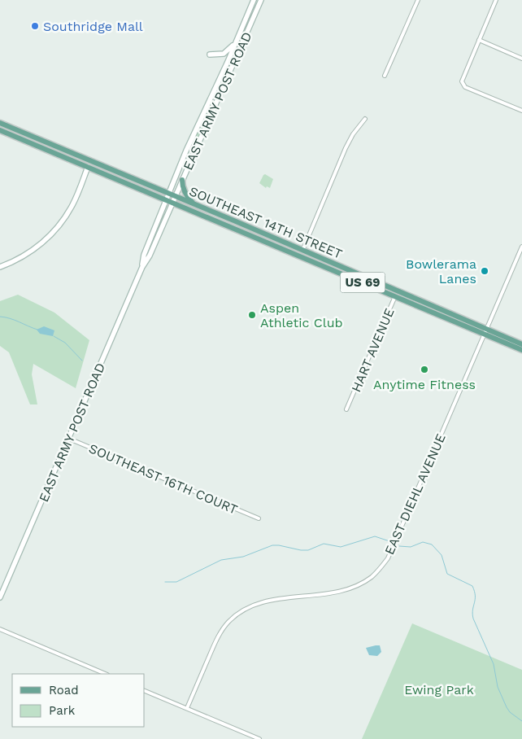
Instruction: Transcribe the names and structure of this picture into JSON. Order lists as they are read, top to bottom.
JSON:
{
  "streets": {
    "main road": ["EAST ARMY POST ROAD", "SOUTHEAST 14TH STREET", "US 69"],
    "street": ["HART AVENUE", "SOUTHEAST 16TH COURT", "EAST DIEHL AVENUE"]
  },
  "crossings": [
    ["EAST ARMY POST ROAD", "SOUTHEAST 14TH STREET"],
    ["EAST ARMY POST ROAD", "SOUTHEAST 16TH COURT"],
    ["SOUTHEAST 14TH STREET", "HART AVENUE"],
    ["SOUTHEAST 14TH STREET", "EAST DIEHL AVENUE"]
  ],
  "parks": ["Ewing Park"],
  "places": [
    "Southridge Mall",
    "Bowlerama Lanes",
    "Aspen Athletic Club",
    "Anytime Fitness"
  ],
  "legend": ["Road", "Park"]
}
